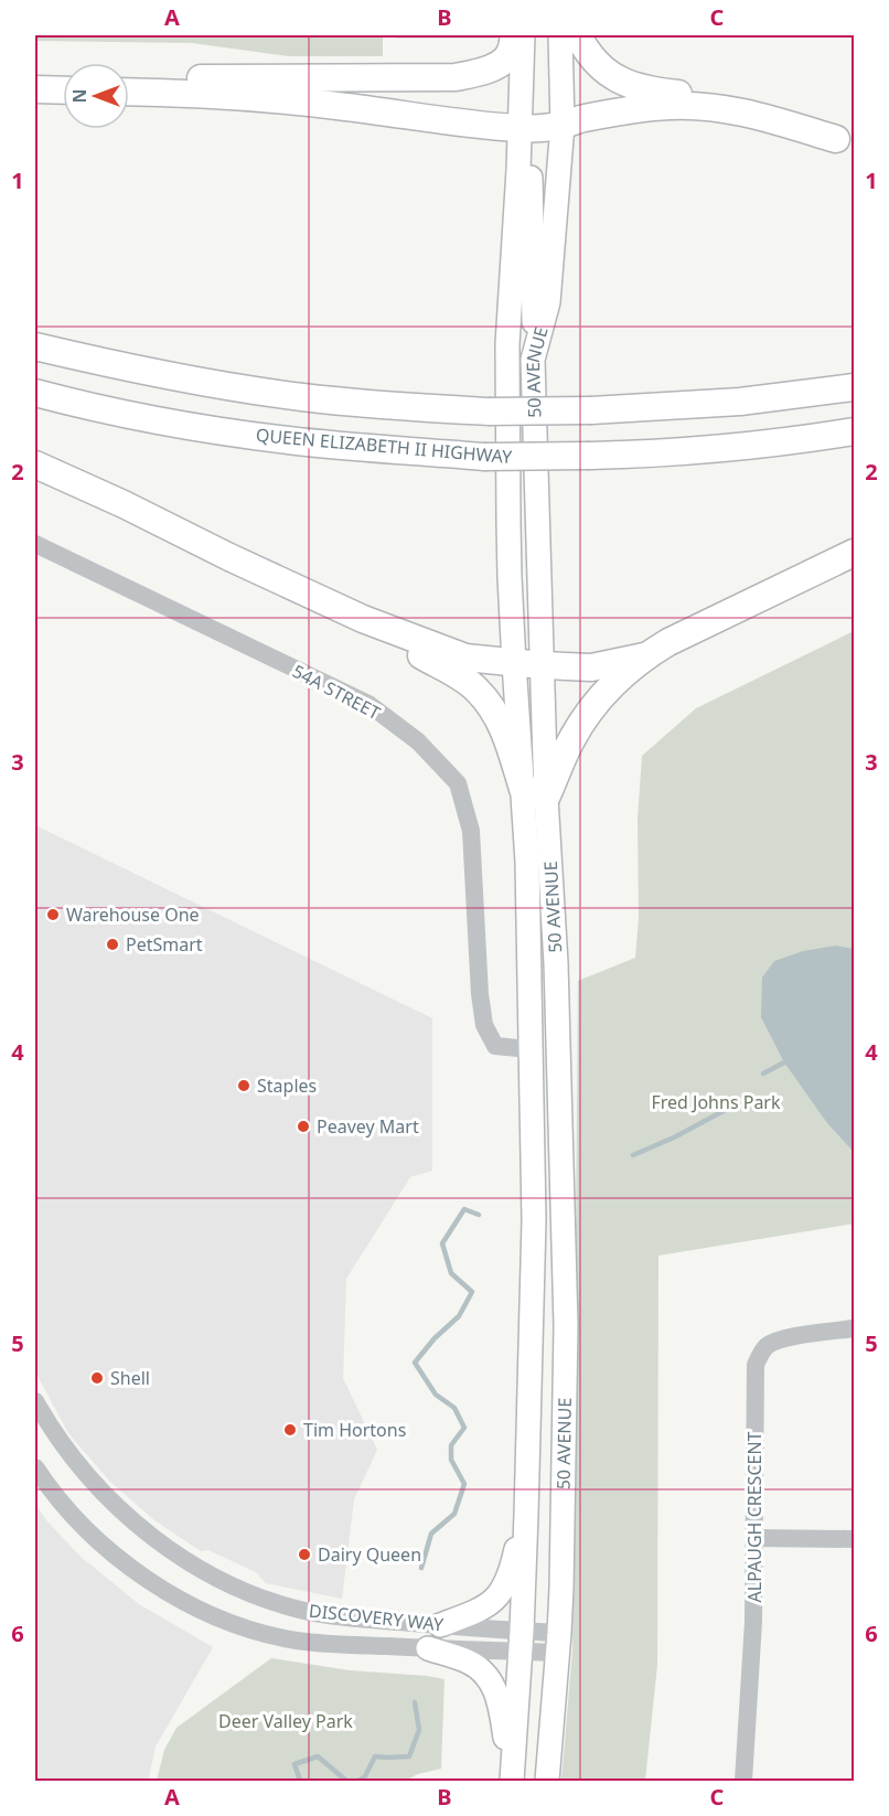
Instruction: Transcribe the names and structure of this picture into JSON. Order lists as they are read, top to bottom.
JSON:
{
  "streets": {
    "highway": ["QUEEN ELIZABETH II HIGHWAY"],
    "main road": ["50 AVENUE"],
    "street": ["54A STREET", "ALPAUGH CRESCENT", "DISCOVERY WAY"]
  },
  "crossings": [
    ["50 AVENUE", "54A STREET"],
    ["50 AVENUE", "DISCOVERY WAY"]
  ],
  "parks": ["Fred Johns Park", "Deer Valley Park"],
  "places": [
    "Warehouse One",
    "PetSmart",
    "Staples",
    "Peavey Mart",
    "Shell",
    "Tim Hortons",
    "Dairy Queen"
  ],
  "north": "left",
  "grid": {
    "columns": ["A", "B", "C"],
    "rows": [
      "1",
      "2",
      "3",
      "4",
      "5",
      "6"
    ]
  }
}
